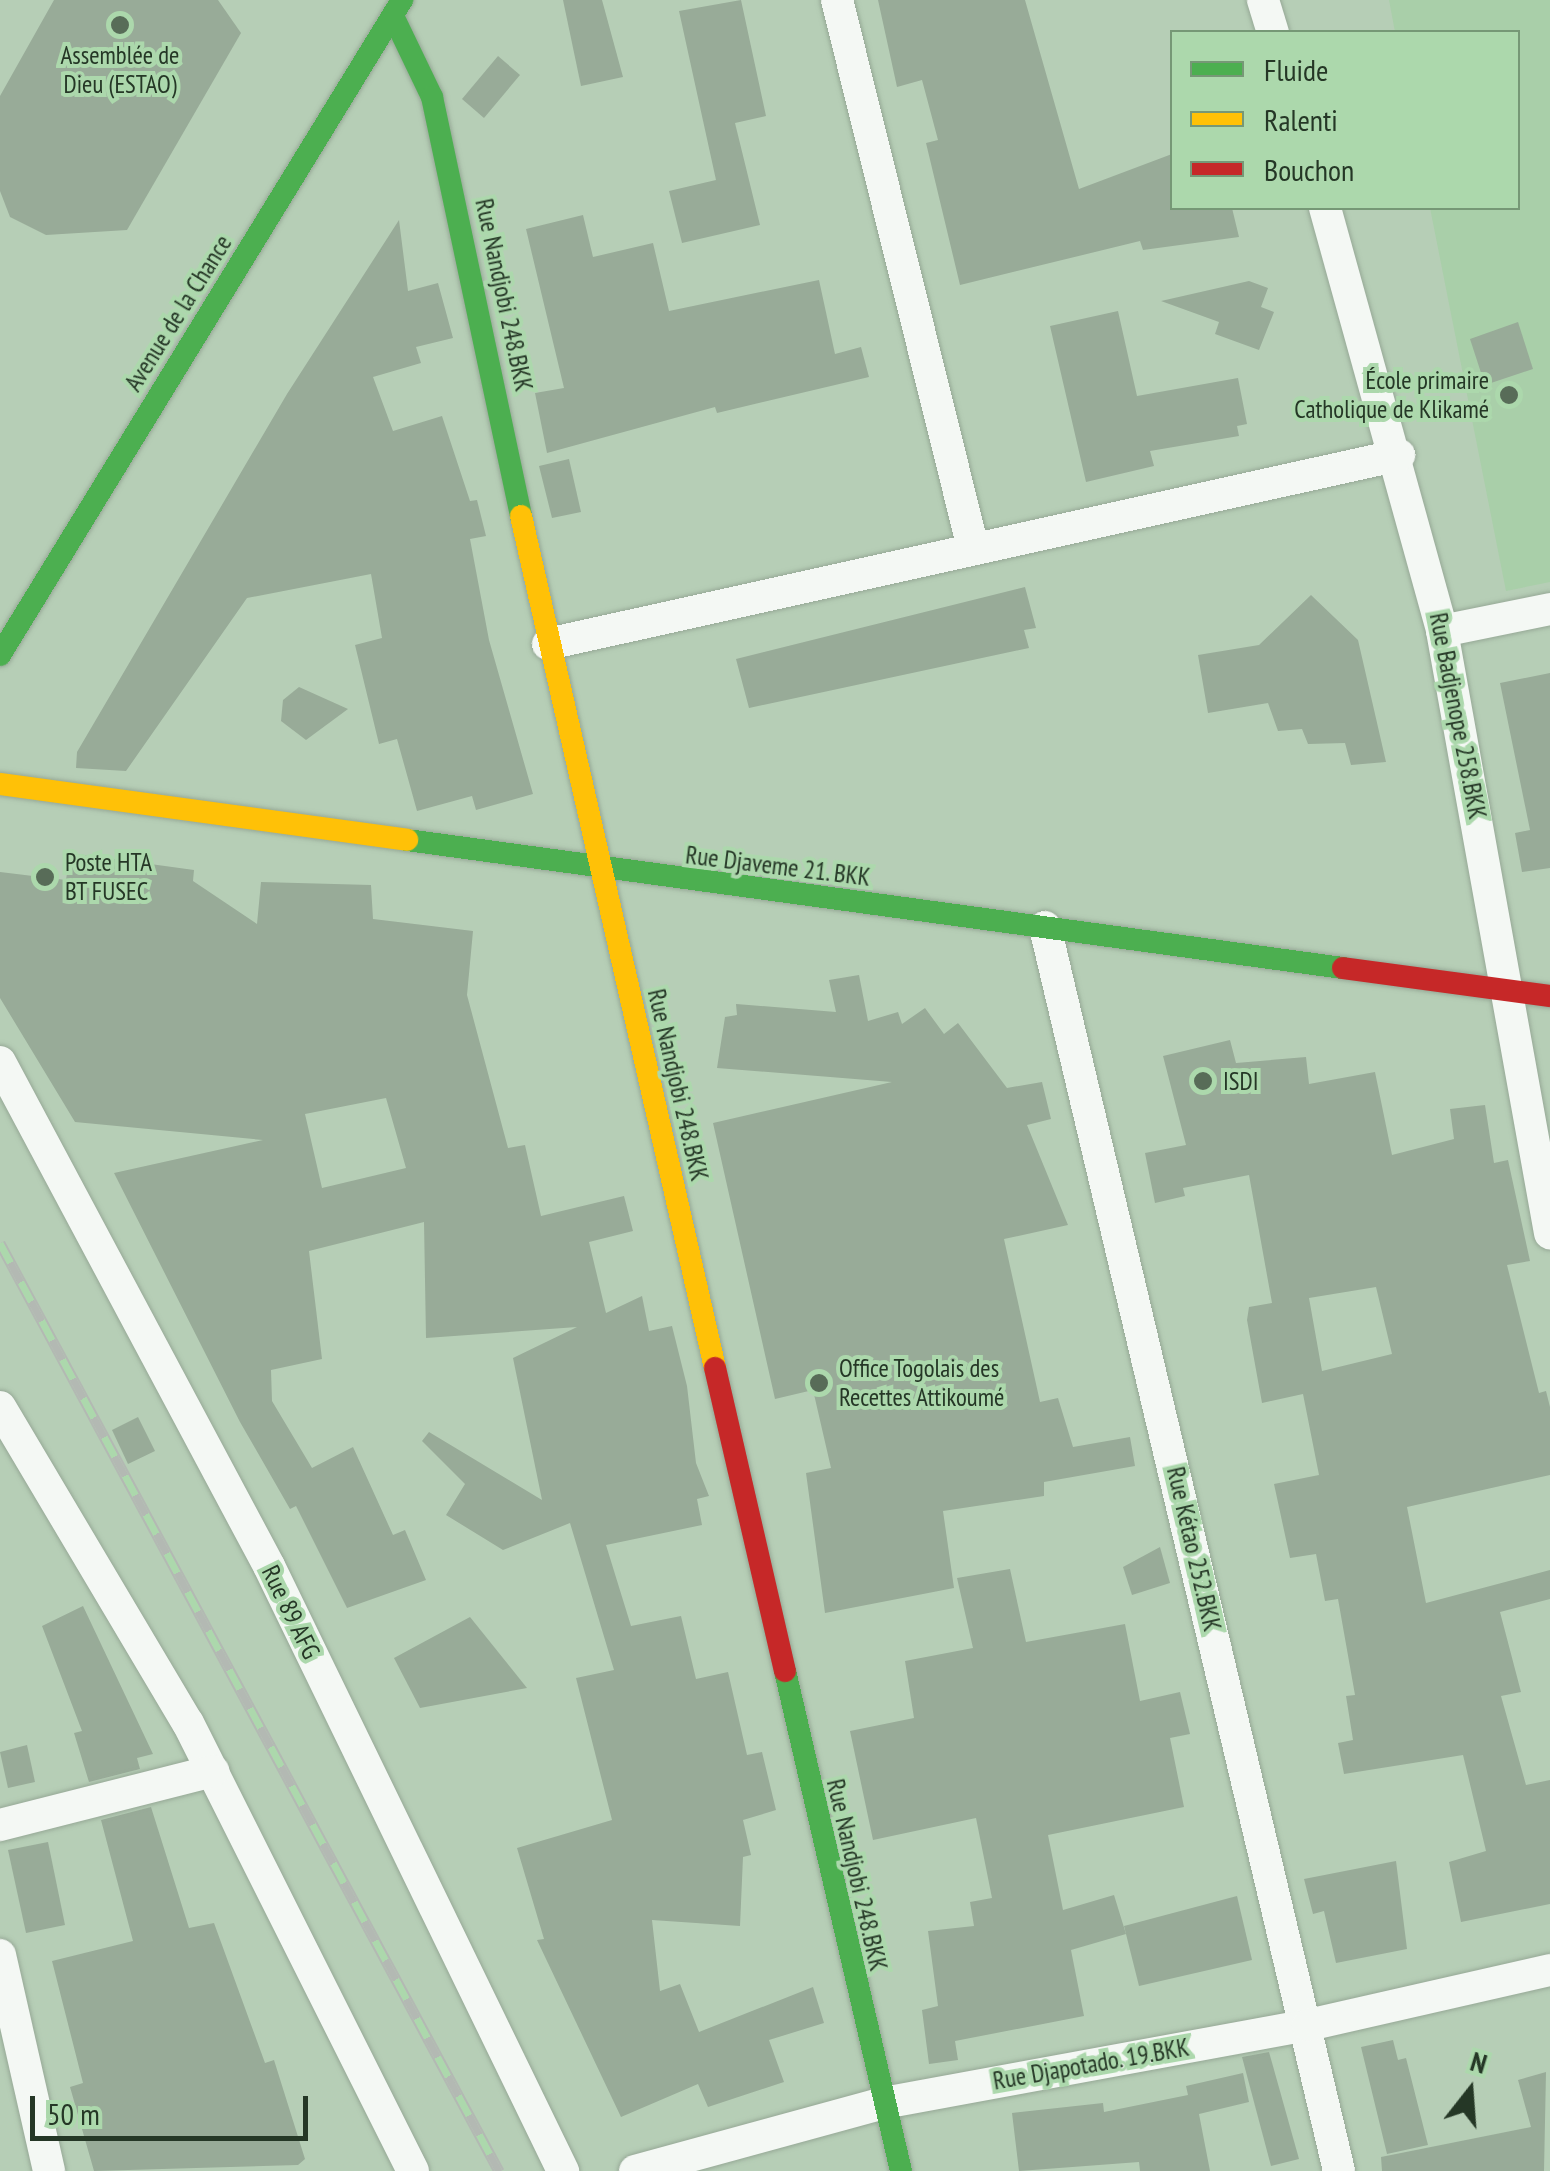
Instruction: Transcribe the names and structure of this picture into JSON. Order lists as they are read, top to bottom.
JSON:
{
  "streets": {
    "street": [
      "Rue Nandjobi 248.BKK",
      "Avenue de la Chance",
      "Rue Badjenope 258.BKK",
      "Rue Djaveme 21. BKK",
      "Rue Kétao 252.BKK",
      "Rue 89 AFG",
      "Rue Djapotado. 19.BKK"
    ]
  },
  "crossings": [
    ["Rue Nandjobi 248.BKK", "Avenue de la Chance"],
    ["Rue Nandjobi 248.BKK", "Rue Djaveme 21. BKK"],
    ["Rue Nandjobi 248.BKK", "Rue Djapotado. 19.BKK"],
    ["Rue Badjenope 258.BKK", "Rue Djaveme 21. BKK"],
    ["Rue Djaveme 21. BKK", "Rue Kétao 252.BKK"],
    ["Rue Kétao 252.BKK", "Rue Djapotado. 19.BKK"]
  ],
  "places": [
    "Assemblée de Dieu (ESTAO)",
    "École primaire Catholique de Klikamé",
    "Poste HTA BT FUSEC",
    "ISDI",
    "Office Togolais des Recettes Attikoumé"
  ],
  "legend": ["Fluide", "Ralenti", "Bouchon"],
  "scale_bar": "50 m",
  "north": "top"
}
